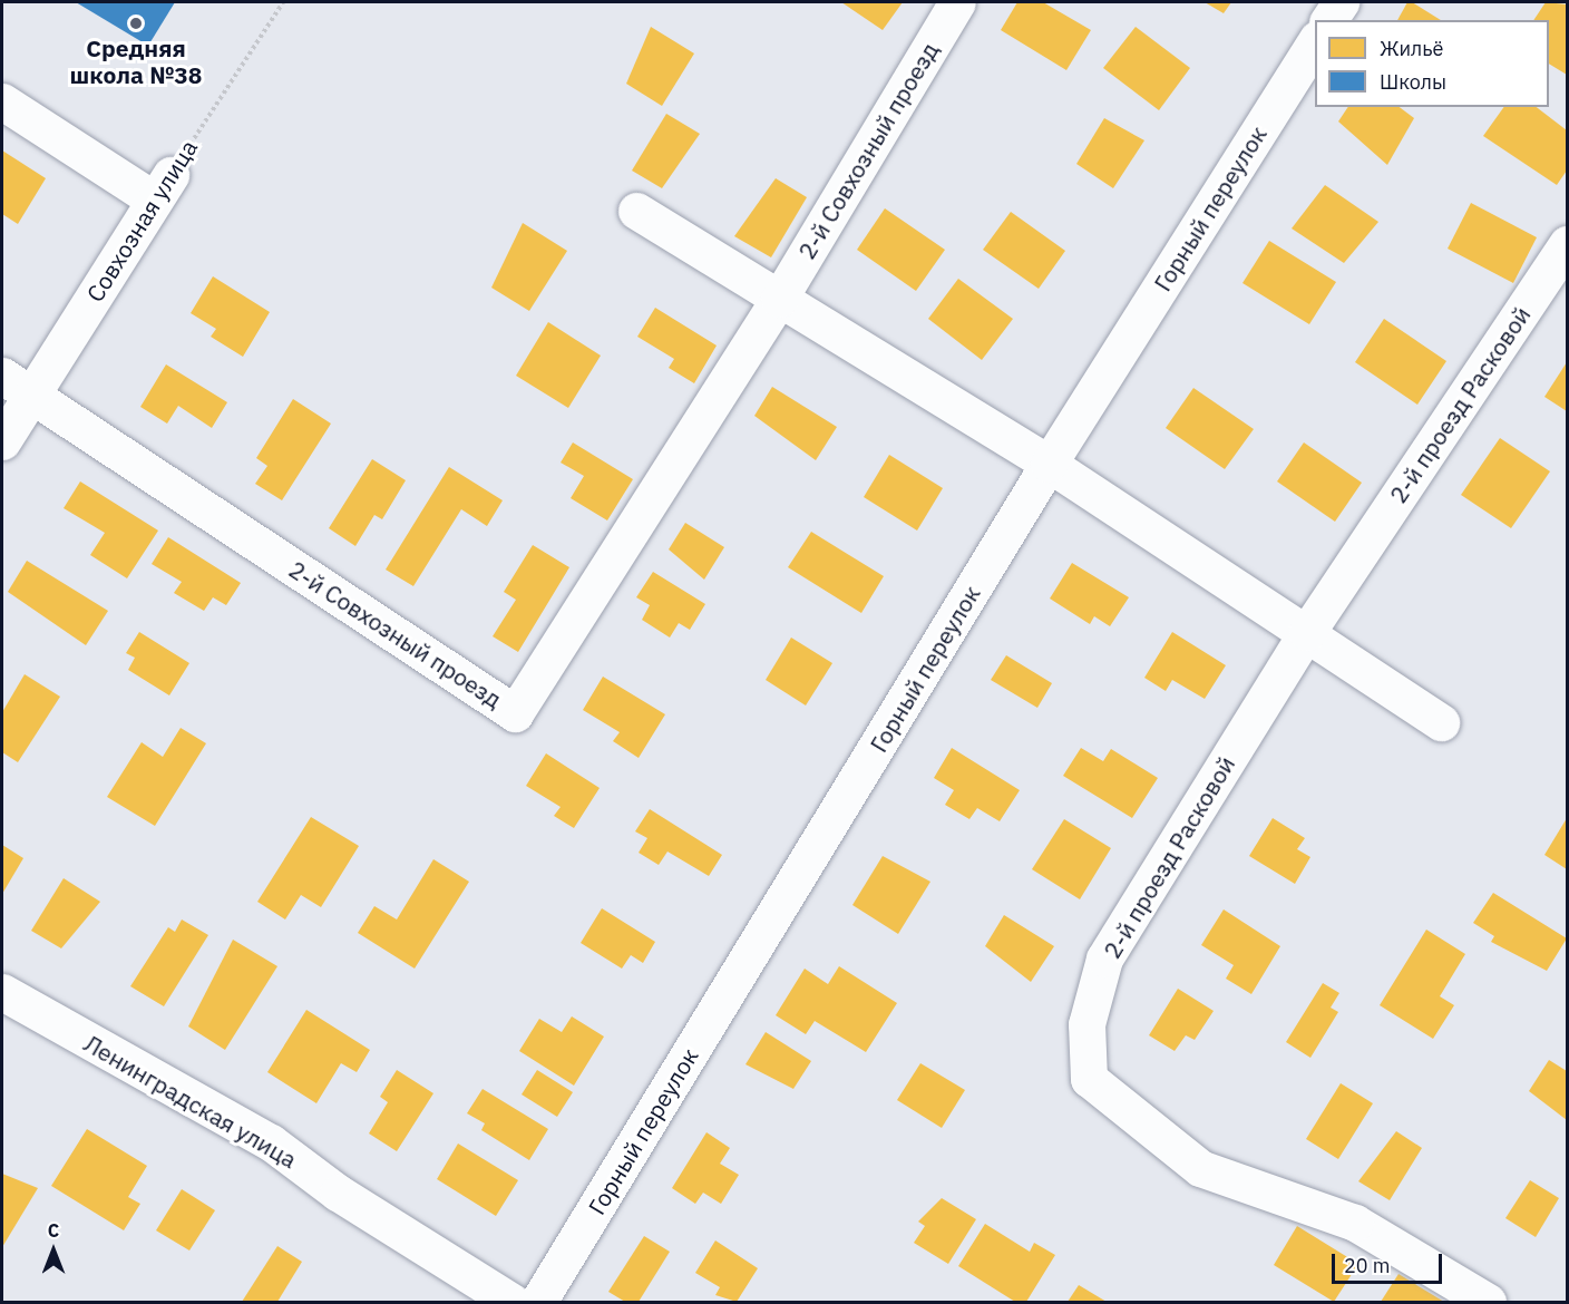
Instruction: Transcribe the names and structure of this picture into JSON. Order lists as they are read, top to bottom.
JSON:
{
  "streets": {
    "street": [
      "2-й Совхозный проезд",
      "Горный переулок",
      "Совхозная улица",
      "2-й проезд Расковой",
      "Ленинградская улица"
    ]
  },
  "crossings": [
    ["2-й Совхозный проезд", "Совхозная улица"]
  ],
  "places": ["Средняя школа №38"],
  "legend": ["Жильё", "Школы"],
  "scale_bar": "20 m",
  "north": "top"
}
